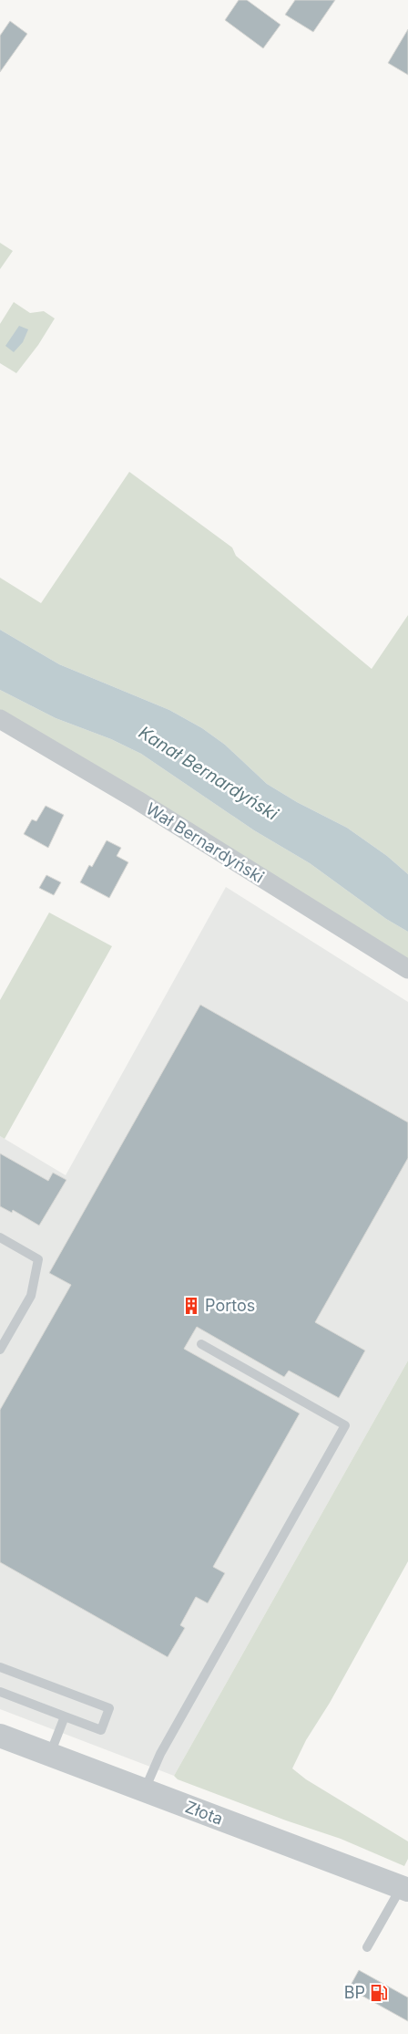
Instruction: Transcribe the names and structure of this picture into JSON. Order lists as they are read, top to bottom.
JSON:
{
  "streets": {
    "street": ["Wał Bernardyński", "Złota"]
  },
  "water": ["Kanał Bernardyński"],
  "places": {
    "building": ["Portos"],
    "fuel station": ["BP"]
  }
}
